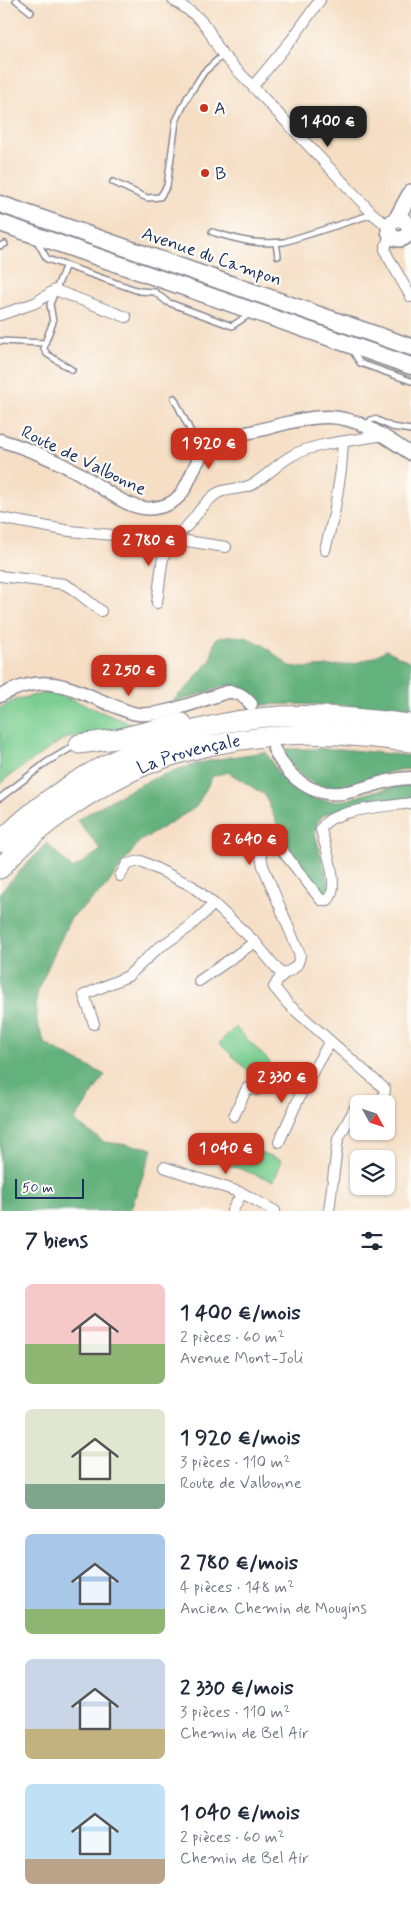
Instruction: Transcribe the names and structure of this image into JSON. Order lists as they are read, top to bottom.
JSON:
{
  "streets": {
    "highway": ["La Provençale"],
    "main road": ["Avenue du Campon"],
    "street": ["Route de Valbonne"]
  },
  "places": ["A", "B"],
  "scale_bar": "50 m",
  "north": "bottom right",
  "page": {
    "price": [
      "1 400 €",
      "1 920 €",
      "2 780 €",
      "2 250 €",
      "2 640 €",
      "2 330 €",
      "1 040 €"
    ],
    "scale": "50 m",
    "heading": "7 biens",
    "list": [
      {
        "name": "1 400 €/mois",
        "note": "2 pièces · 60 m² · Avenue Mont-Joli"
      },
      {
        "name": "1 920 €/mois",
        "note": "3 pièces · 110 m² · Route de Valbonne"
      },
      {
        "name": "2 780 €/mois",
        "note": "4 pièces · 148 m² · Ancien Chemin de Mougins"
      },
      {
        "name": "2 330 €/mois",
        "note": "3 pièces · 110 m² · Chemin de Bel Air"
      },
      {
        "name": "1 040 €/mois",
        "note": "2 pièces · 60 m² · Chemin de Bel Air"
      }
    ]
  }
}
